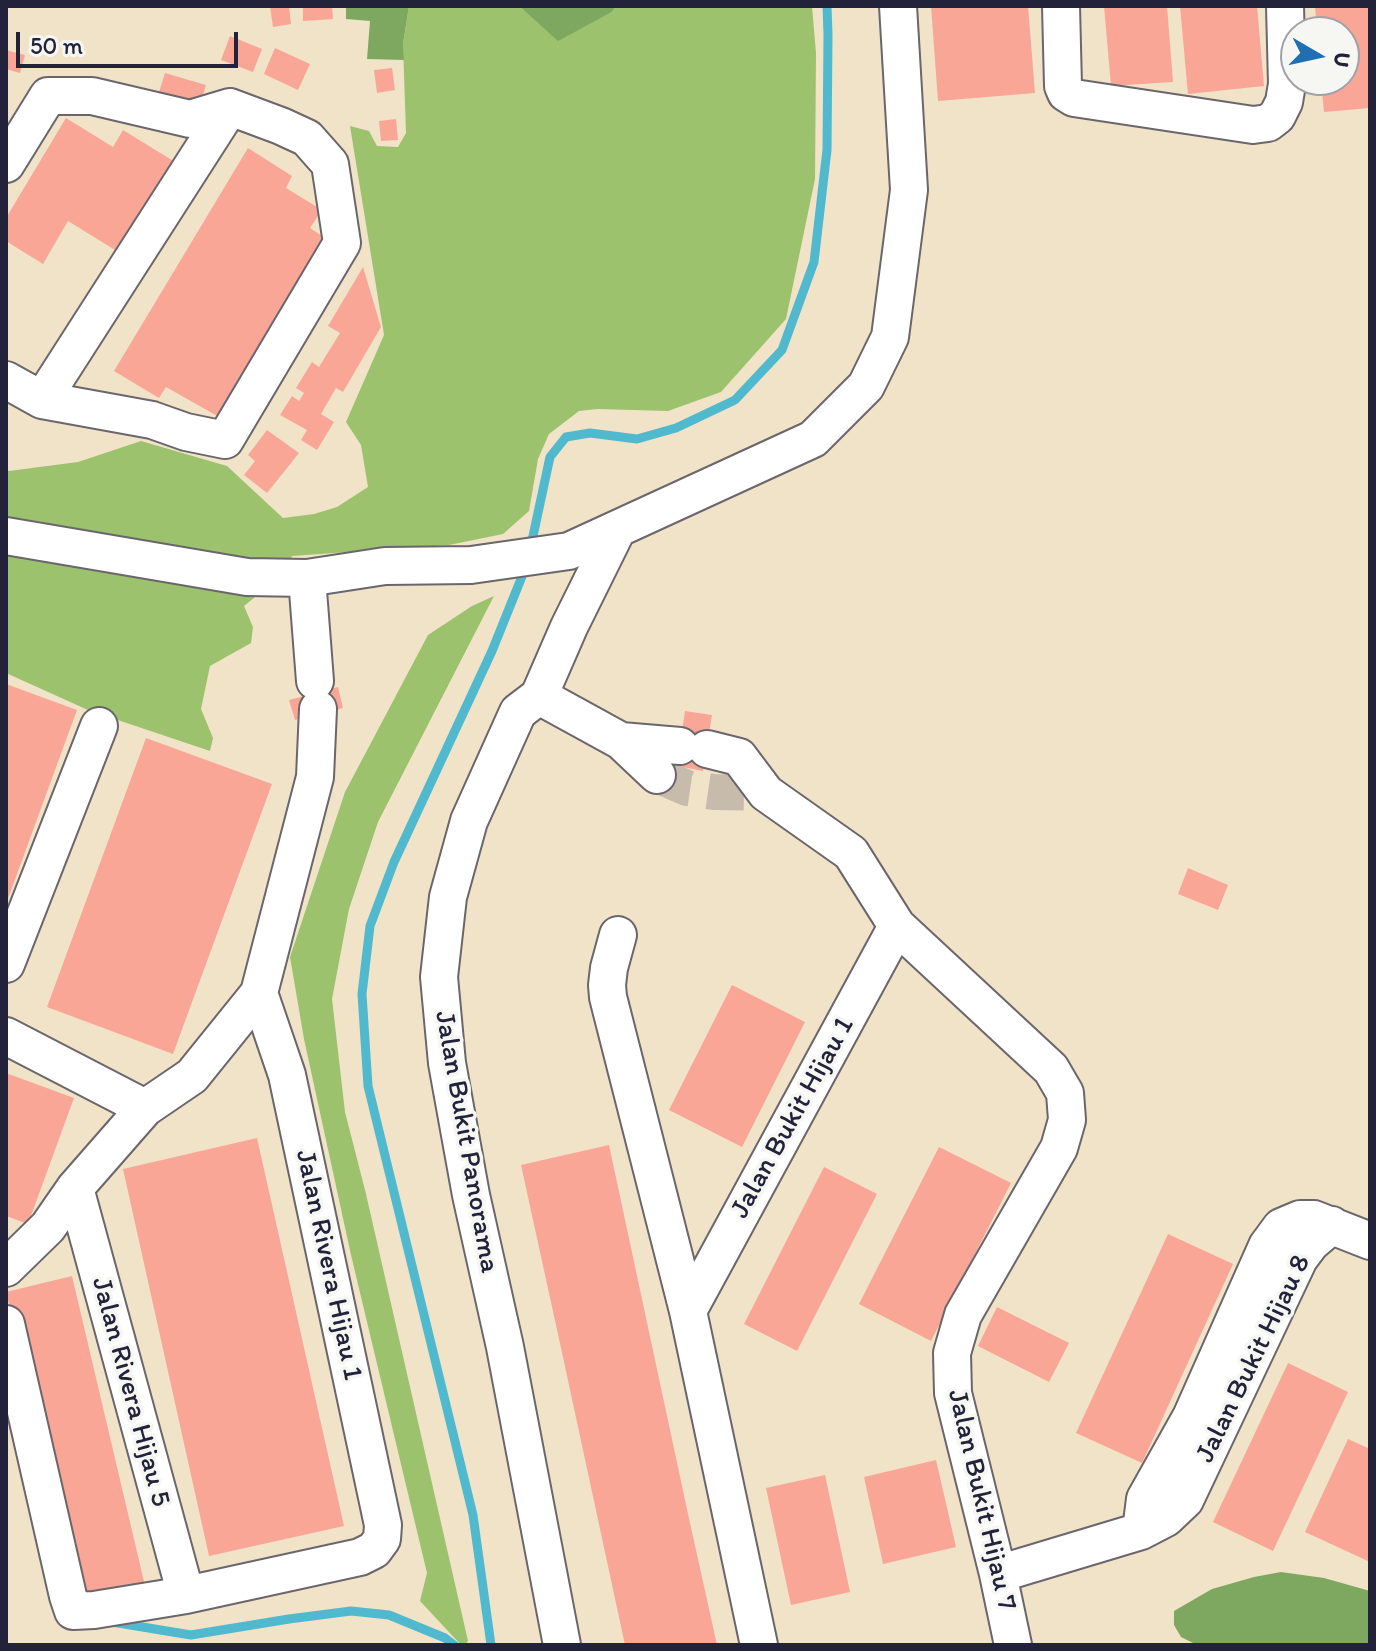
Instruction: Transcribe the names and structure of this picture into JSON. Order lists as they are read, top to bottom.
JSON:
{
  "streets": {
    "street": [
      "Jalan Bukit Hijau 1",
      "Jalan Bukit Panorama",
      "Jalan Rivera Hijau 1",
      "Jalan Bukit Hijau 8",
      "Jalan Rivera Hijau 5",
      "Jalan Bukit Hijau 7"
    ]
  },
  "crossings": [
    ["Jalan Bukit Hijau 1", "Jalan Bukit Hijau 7"],
    ["Jalan Rivera Hijau 1", "Jalan Rivera Hijau 5"],
    ["Jalan Bukit Hijau 8", "Jalan Bukit Hijau 7"]
  ],
  "scale_bar": "50 m",
  "north": "right"
}
